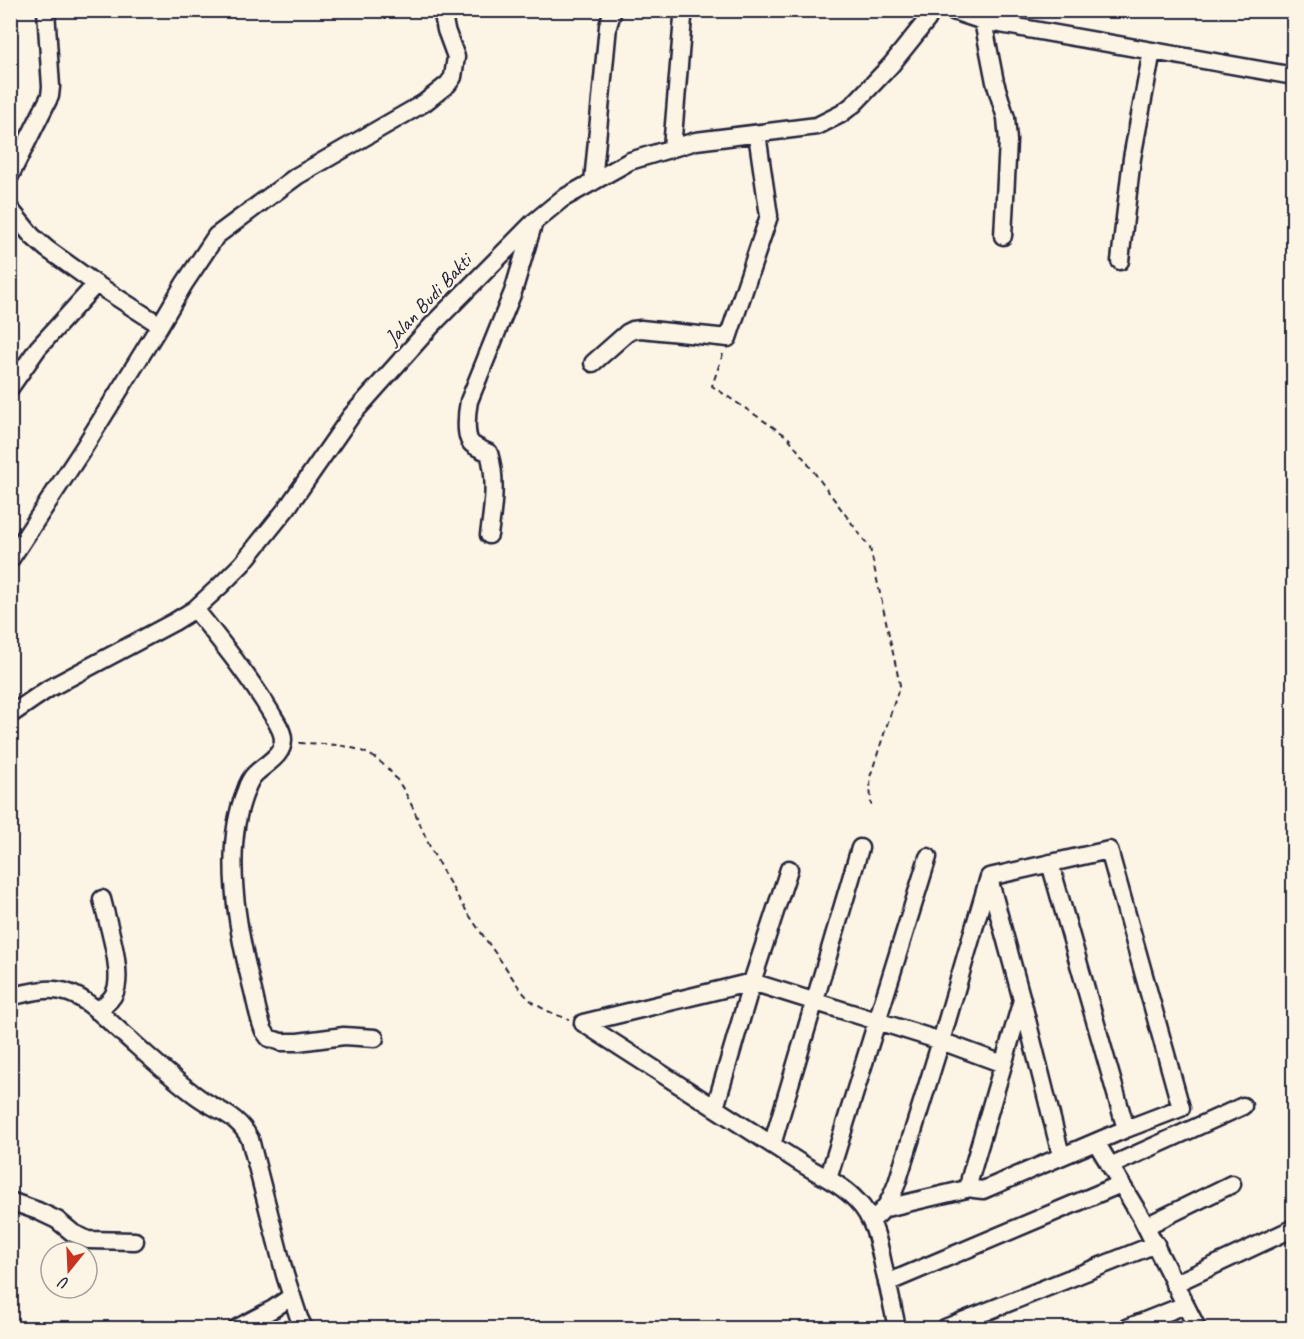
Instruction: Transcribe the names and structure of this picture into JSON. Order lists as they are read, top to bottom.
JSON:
{
  "streets": {
    "street": ["Jalan Budi Bakti"]
  },
  "north": "bottom"
}
